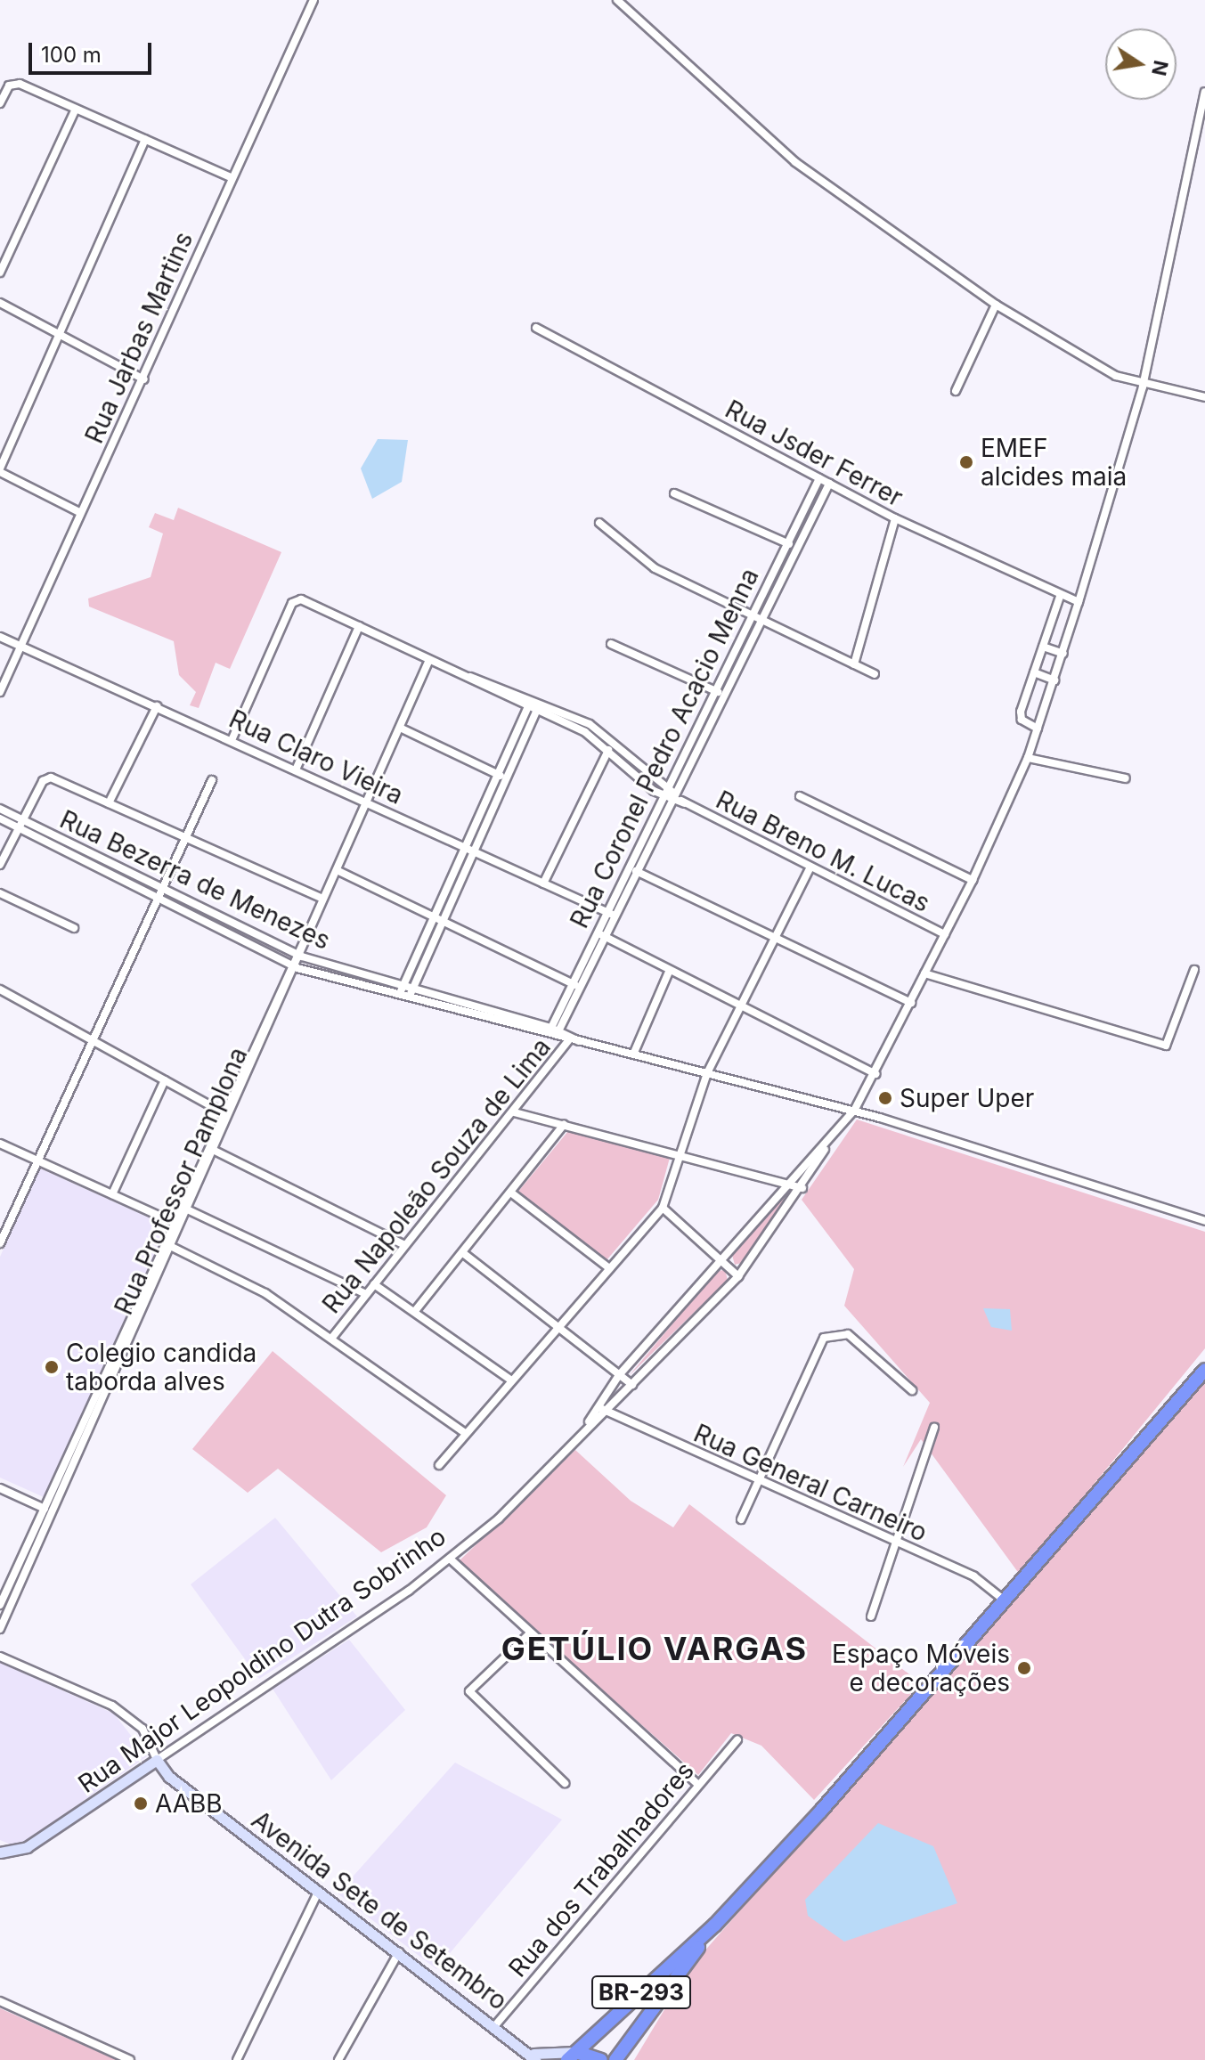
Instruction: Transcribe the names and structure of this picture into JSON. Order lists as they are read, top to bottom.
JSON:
{
  "streets": {
    "highway": ["BR-293"],
    "street": [
      "Rua Jarbas Martins",
      "Rua Jsder Ferrer",
      "Rua Coronel Pedro Acacio Menna",
      "Rua Claro Vieira",
      "Rua Breno M. Lucas",
      "Rua Bezerra de Menezes",
      "Rua Napoleão Souza de Lima",
      "Rua Professor Pamplona",
      "Rua General Carneiro",
      "Rua Major Leopoldino Dutra Sobrinho",
      "Rua dos Trabalhadores",
      "Avenida Sete de Setembro"
    ]
  },
  "crossings": [
    ["Rua Jarbas Martins", "Rua Claro Vieira"],
    ["Rua Jsder Ferrer", "Rua Coronel Pedro Acacio Menna"],
    ["Rua Jsder Ferrer", "Rua Major Leopoldino Dutra Sobrinho"],
    ["Rua Coronel Pedro Acacio Menna", "Rua Claro Vieira"],
    ["Rua Coronel Pedro Acacio Menna", "Rua Breno M. Lucas"],
    ["Rua Coronel Pedro Acacio Menna", "Rua Bezerra de Menezes"],
    ["Rua Claro Vieira", "Rua Professor Pamplona"],
    ["Rua Breno M. Lucas", "Rua Major Leopoldino Dutra Sobrinho"],
    ["Rua Bezerra de Menezes", "Rua Napoleão Souza de Lima"],
    ["Rua Bezerra de Menezes", "Rua Professor Pamplona"],
    ["Rua Bezerra de Menezes", "Rua Major Leopoldino Dutra Sobrinho"],
    ["Rua General Carneiro", "Rua Major Leopoldino Dutra Sobrinho"],
    ["Rua General Carneiro", "BR-293"],
    ["Rua Major Leopoldino Dutra Sobrinho", "Avenida Sete de Setembro"],
    ["Rua dos Trabalhadores", "Avenida Sete de Setembro"],
    ["Avenida Sete de Setembro", "BR-293"]
  ],
  "districts": ["GETÚLIO VARGAS"],
  "places": [
    "EMEF alcides maia",
    "Super Uper",
    "Colegio candida taborda alves",
    "Espaço Móveis e decorações",
    "AABB"
  ],
  "scale_bar": "100 m",
  "north": "right"
}
